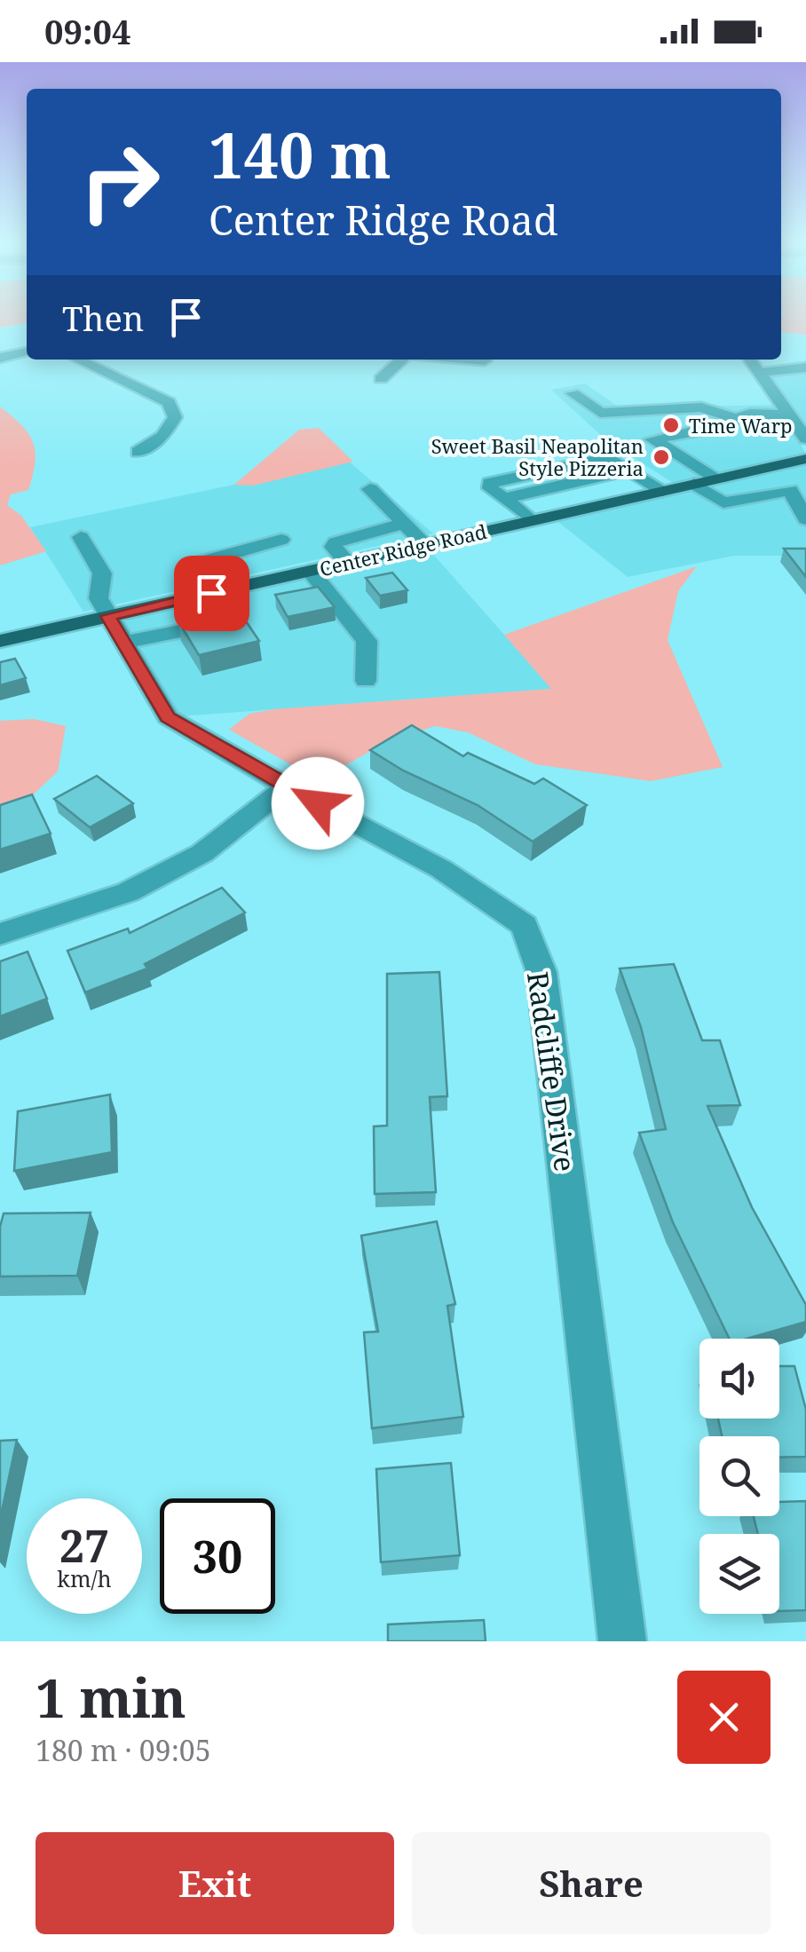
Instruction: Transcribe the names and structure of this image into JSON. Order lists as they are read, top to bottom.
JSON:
{
  "streets": {
    "main road": ["Center Ridge Road"],
    "street": ["Radcliffe Drive"]
  },
  "crossings": [
    ["Center Ridge Road", "Radcliffe Drive"]
  ],
  "places": ["Time Warp", "Sweet Basil Neapolitan Style Pizzeria"],
  "page": {
    "status": "09:04",
    "turn": ["140 m", "Center Ridge Road"],
    "then": "Then",
    "speed": "27 km/h",
    "limit": "30",
    "heading": ["1 min", "180 m · 09:05"],
    "buttons": ["Exit", "Share"]
  }
}
